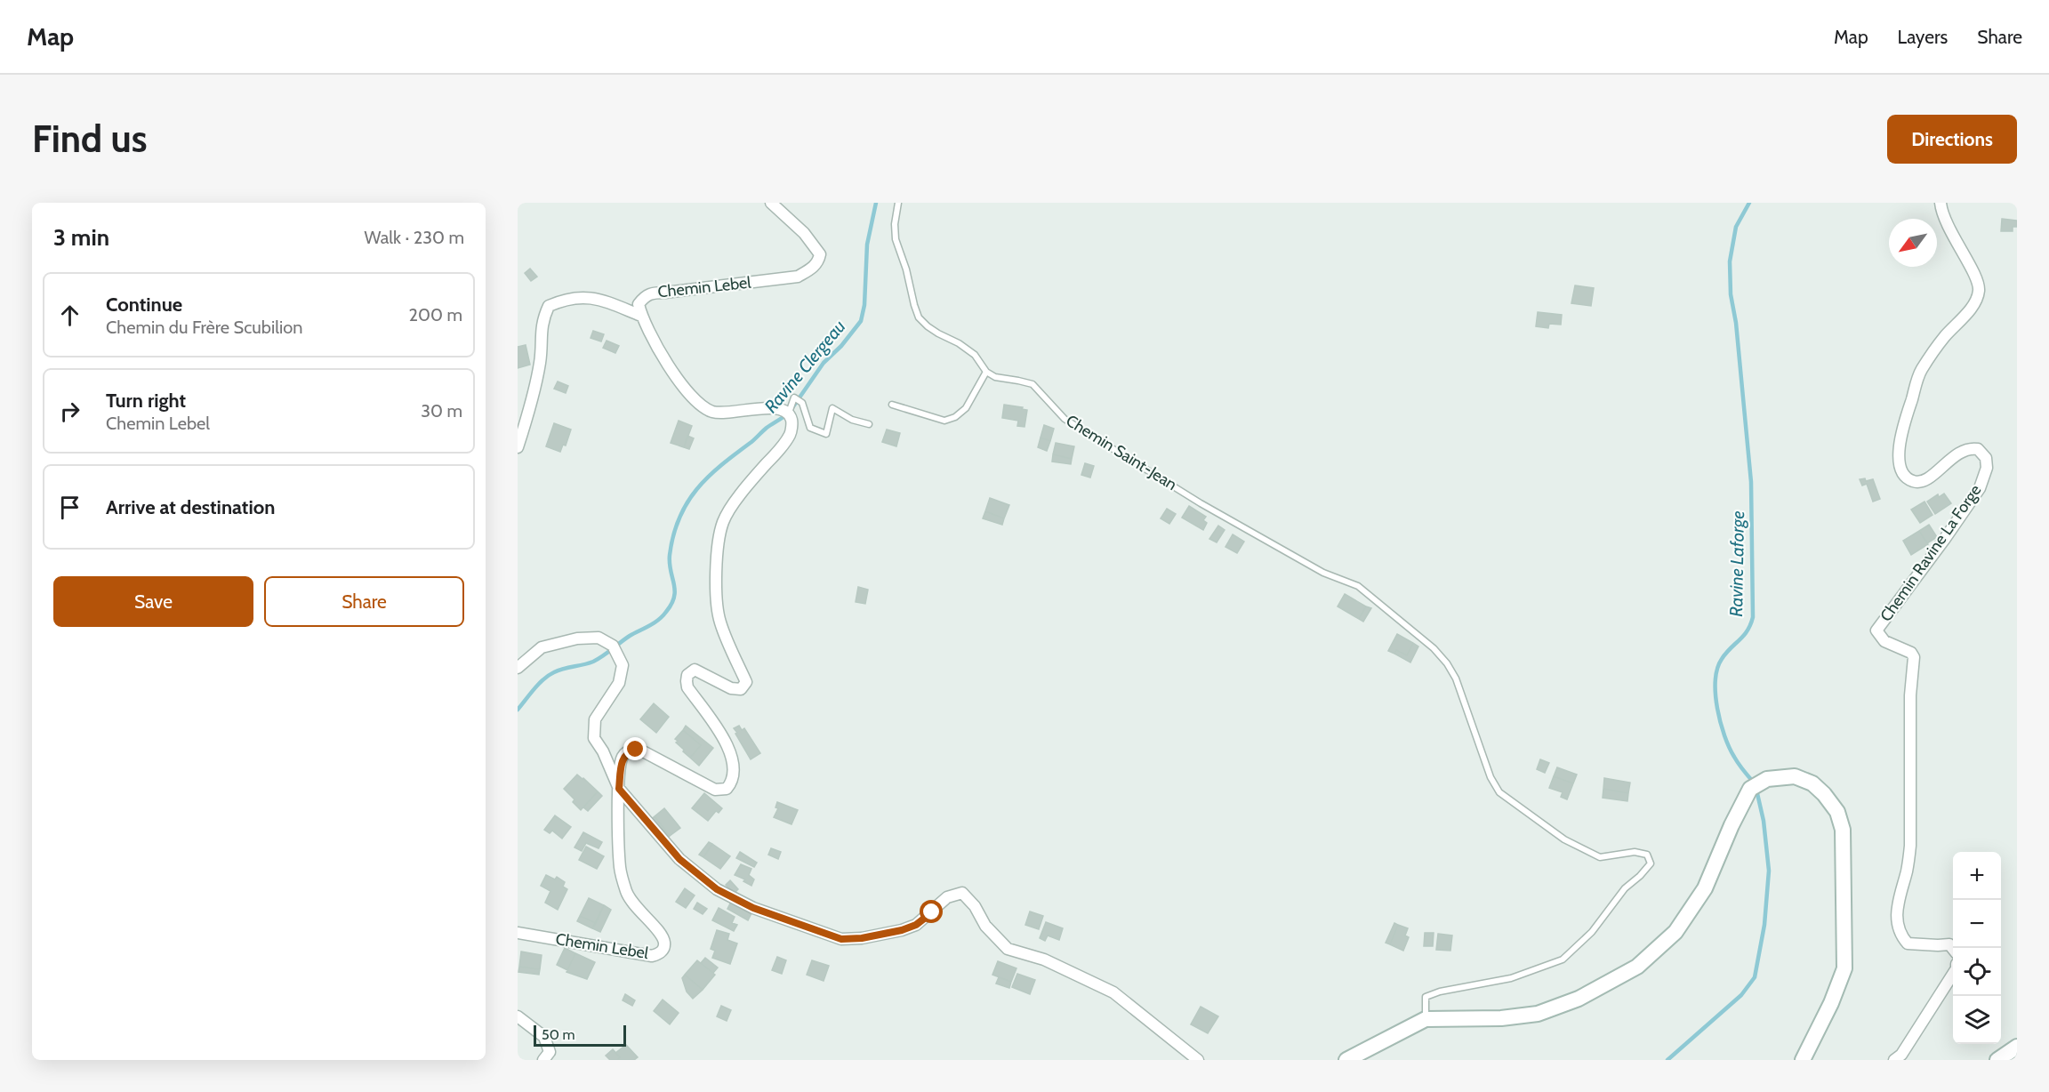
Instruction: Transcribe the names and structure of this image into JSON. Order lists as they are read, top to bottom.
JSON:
{
  "streets": {
    "street": ["Chemin Lebel", "Chemin Ravine La Forge"],
    "lane": ["Chemin Saint-Jean"]
  },
  "water": ["Ravine Clergeau", "Ravine Laforge"],
  "scale_bar": "50 m",
  "north": "bottom left",
  "page": {
    "header": "Map",
    "nav": ["Map", "Layers", "Share"],
    "buttons": [
      "Directions",
      ["Save", "Share"]
    ],
    "title": "Find us",
    "heading": ["3 min", "Walk · 230 m"],
    "list": [
      ["Continue", "Chemin du Frère Scubilion", "200 m"],
      ["Turn right", "Chemin Lebel", "30 m"],
      "Arrive at destination"
    ],
    "map_buttons": ["+", "−"],
    "scale": "50 m"
  }
}
